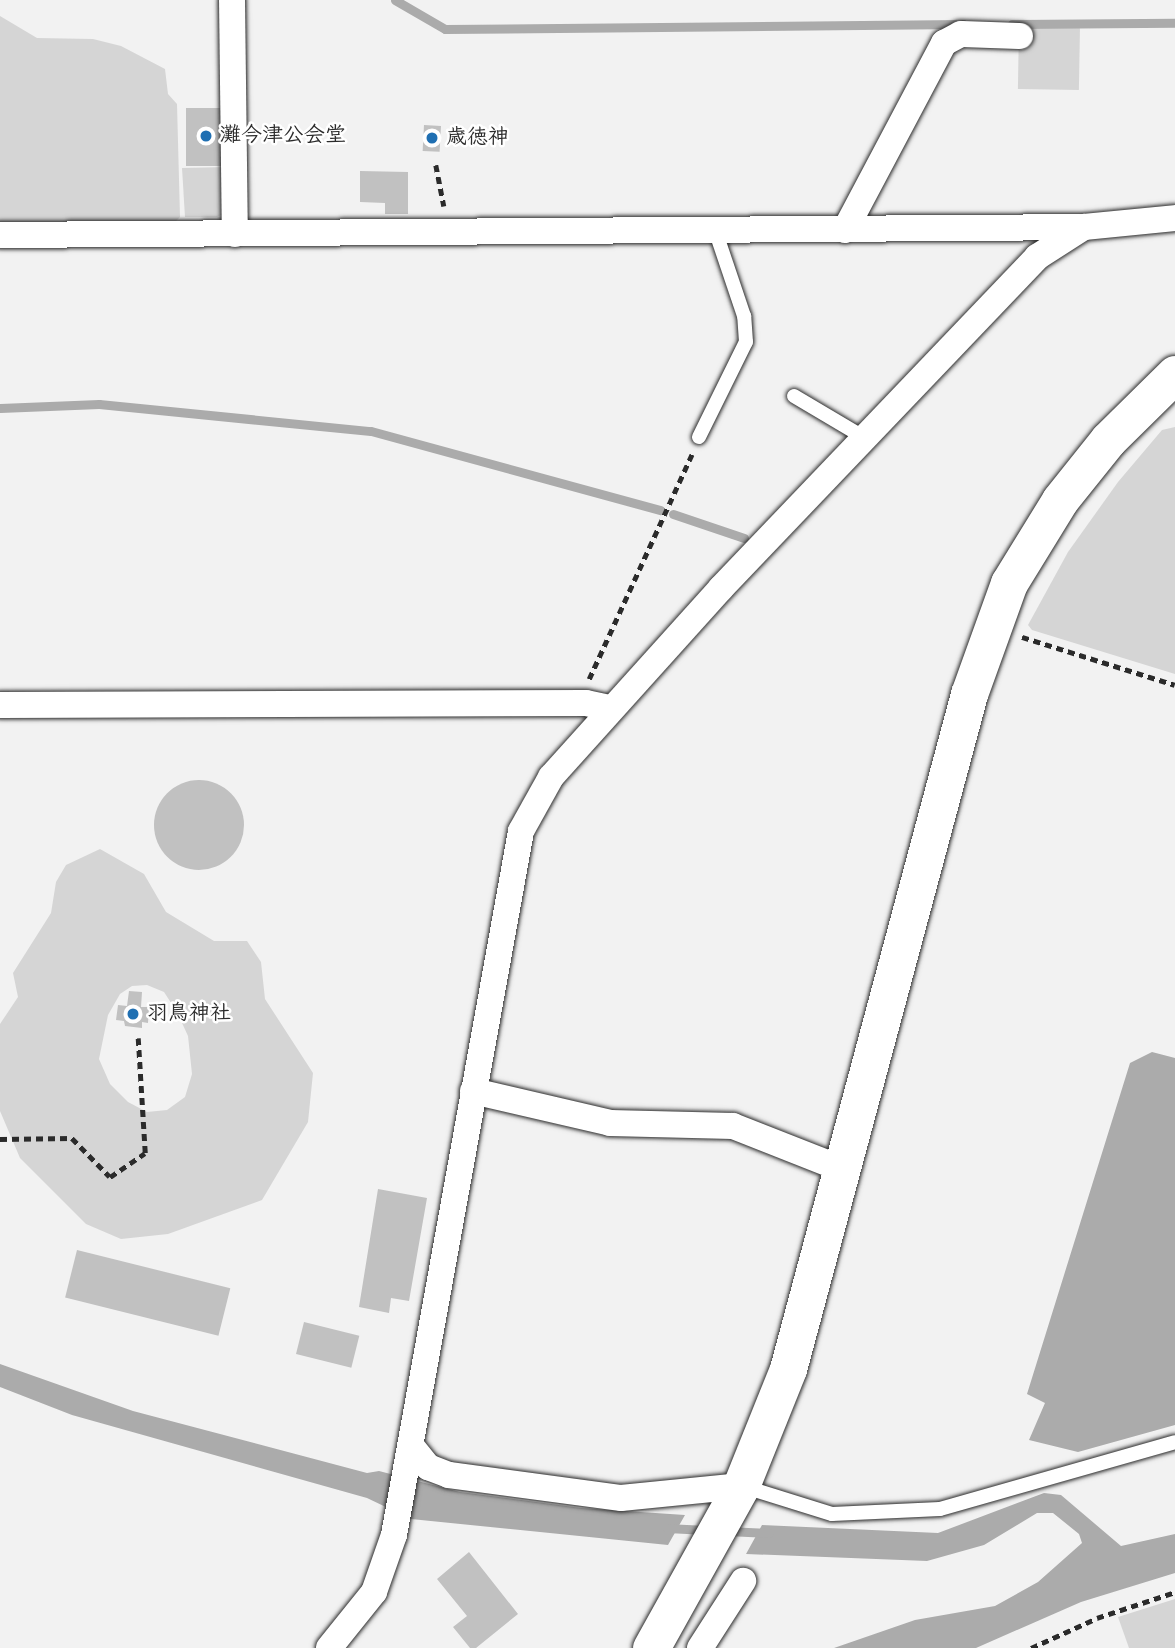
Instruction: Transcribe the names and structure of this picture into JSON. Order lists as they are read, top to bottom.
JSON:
{
  "places": ["灘今津公会堂", "歳徳神", "羽鳥神社"]
}
